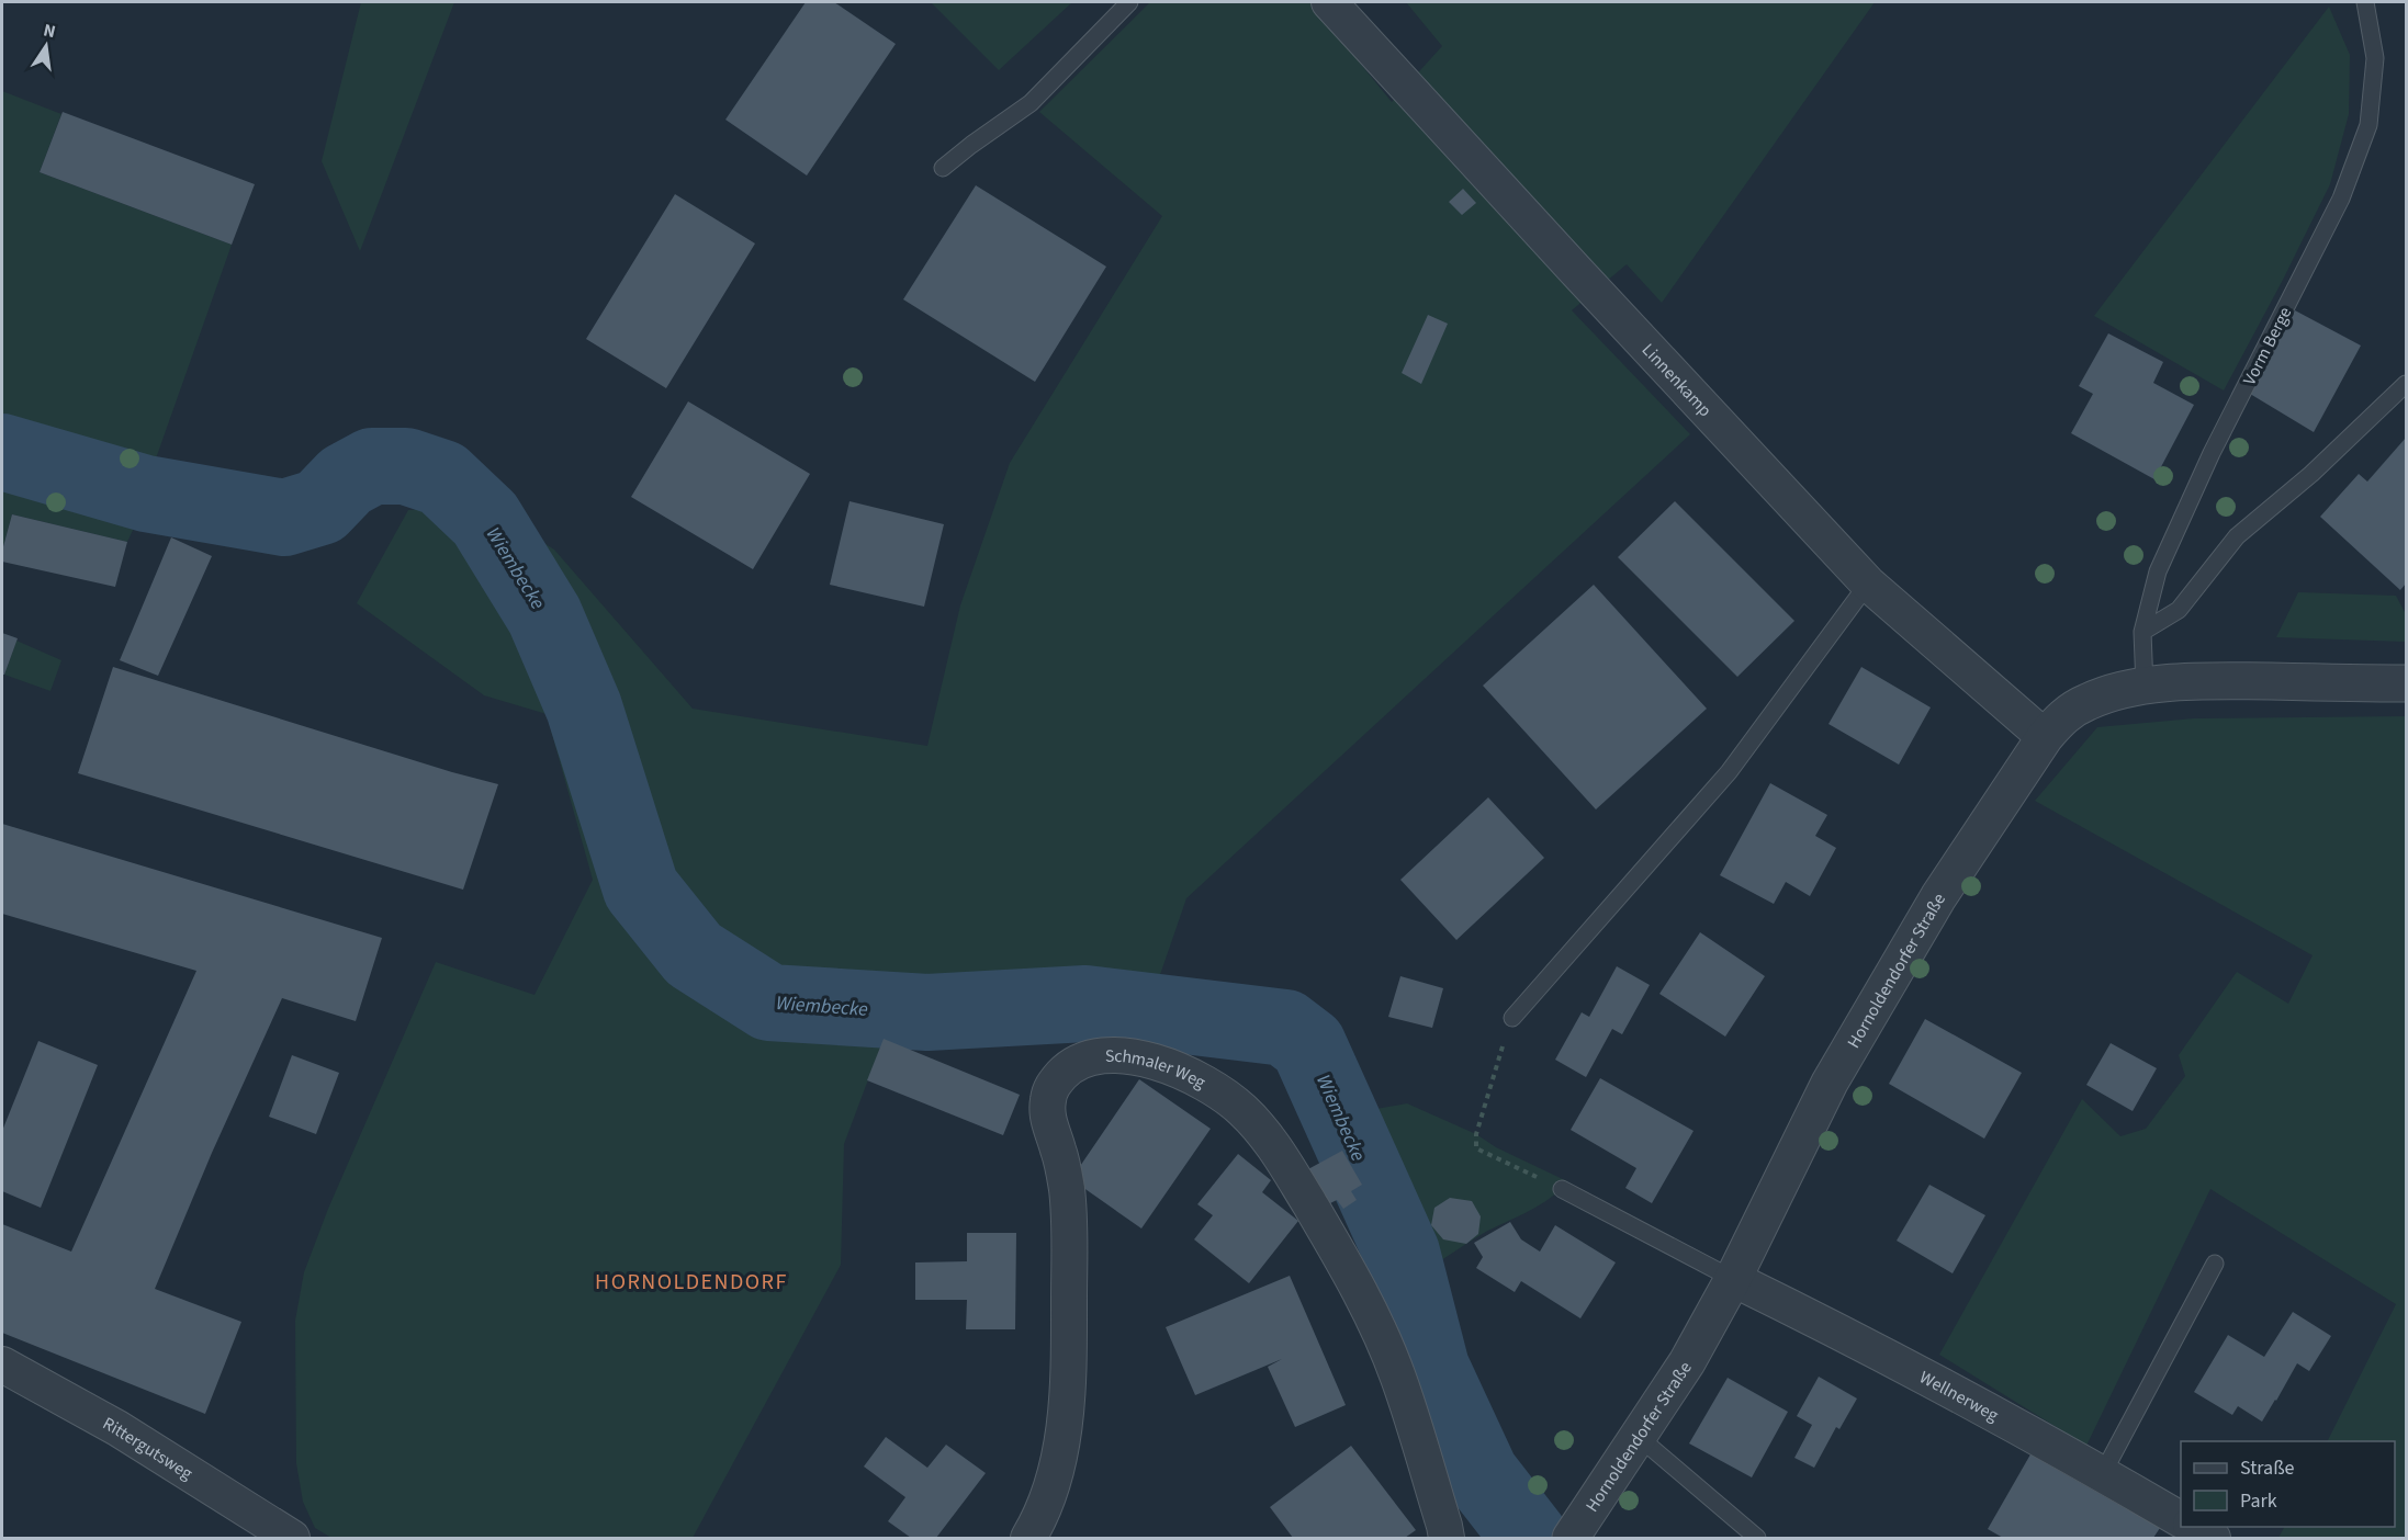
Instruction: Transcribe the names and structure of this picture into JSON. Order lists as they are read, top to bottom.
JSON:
{
  "streets": {
    "street": [
      "Linnenkamp",
      "Hornoldendorfer Straße",
      "Schmaler Weg",
      "Wellnerweg",
      "Rittergutsweg"
    ],
    "lane": ["Vorm Berge"]
  },
  "crossings": [
    ["Vorm Berge", "Hornoldendorfer Straße"],
    ["Linnenkamp", "Hornoldendorfer Straße"],
    ["Hornoldendorfer Straße", "Wellnerweg"]
  ],
  "districts": ["HORNOLDENDORF"],
  "water": ["Wiembecke"],
  "legend": ["Straße", "Park"],
  "north": "top"
}
